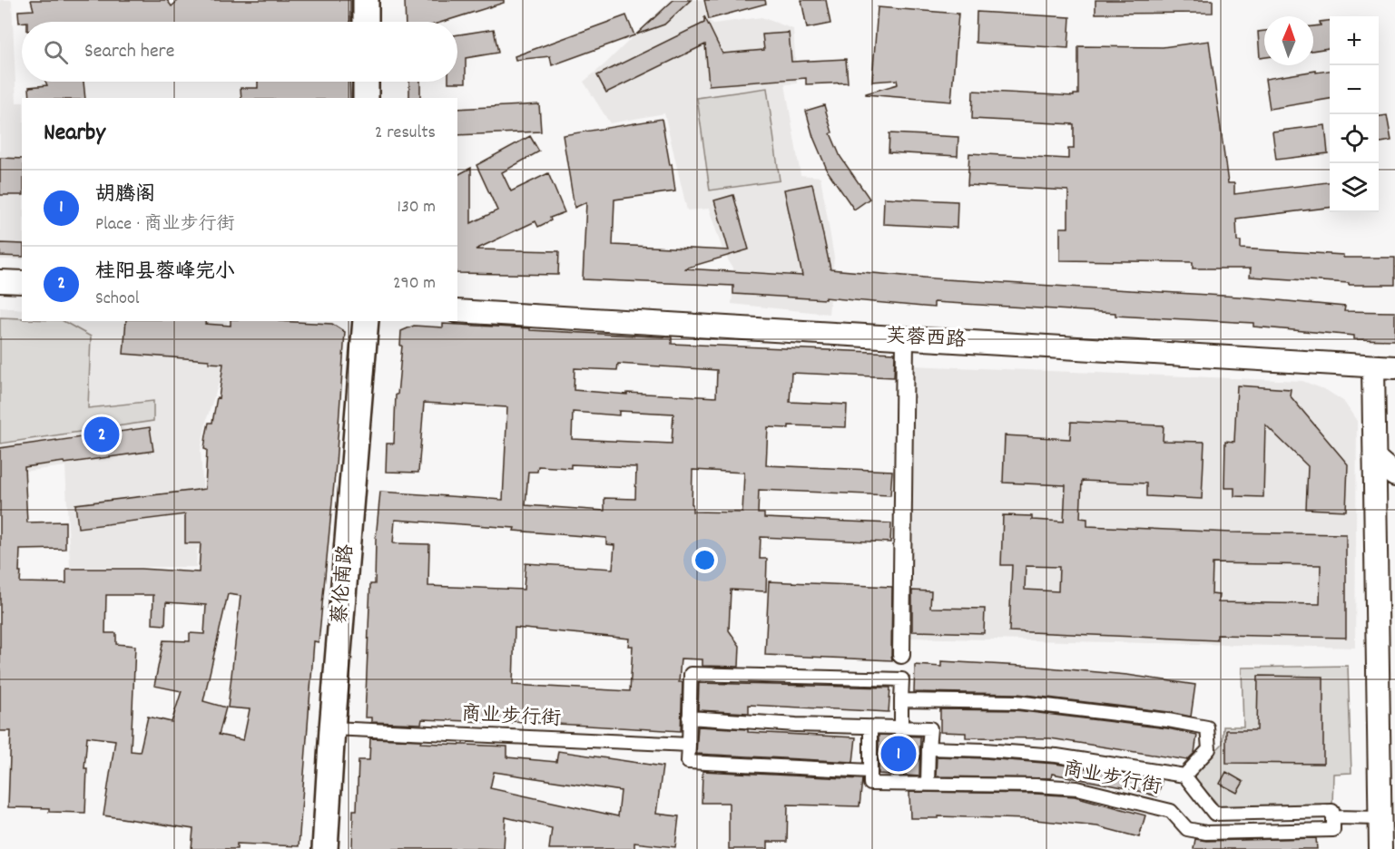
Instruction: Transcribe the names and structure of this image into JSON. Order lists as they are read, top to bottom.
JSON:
{
  "streets": {
    "main road": ["蔡伦南路"],
    "street": ["芙蓉西路", "商业步行街"]
  },
  "crossings": [
    ["蔡伦南路", "商业步行街"]
  ],
  "north": "top",
  "page": {
    "map_buttons": ["+", "−"],
    "search": "Search here",
    "heading": ["Nearby", "2 results"],
    "list": [
      {
        "mark": "1",
        "name": "胡腾阁",
        "note": "Place · 商业步行街",
        "value": "130 m"
      },
      {
        "mark": "2",
        "name": "桂阳县蓉峰完小",
        "note": "School",
        "value": "290 m"
      }
    ],
    "pins": ["2", "1"]
  }
}
